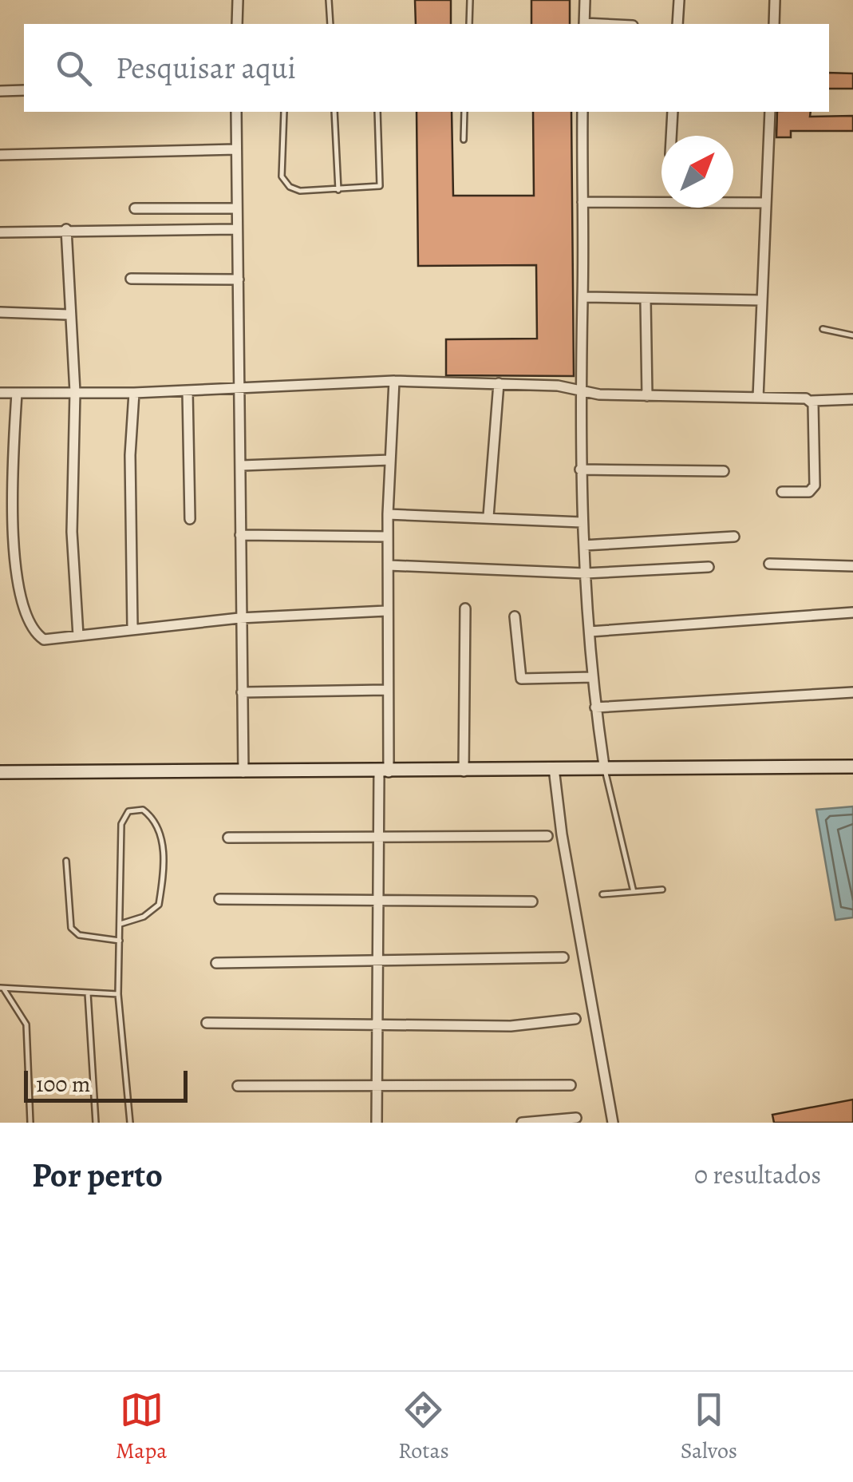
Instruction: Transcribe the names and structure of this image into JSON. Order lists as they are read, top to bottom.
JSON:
{
  "scale_bar": "100 m",
  "north": "top right",
  "page": {
    "search": "Pesquisar aqui",
    "scale": "100 m",
    "heading": ["Por perto", "0 resultados"],
    "nav": ["Mapa", "Rotas", "Salvos"]
  }
}
